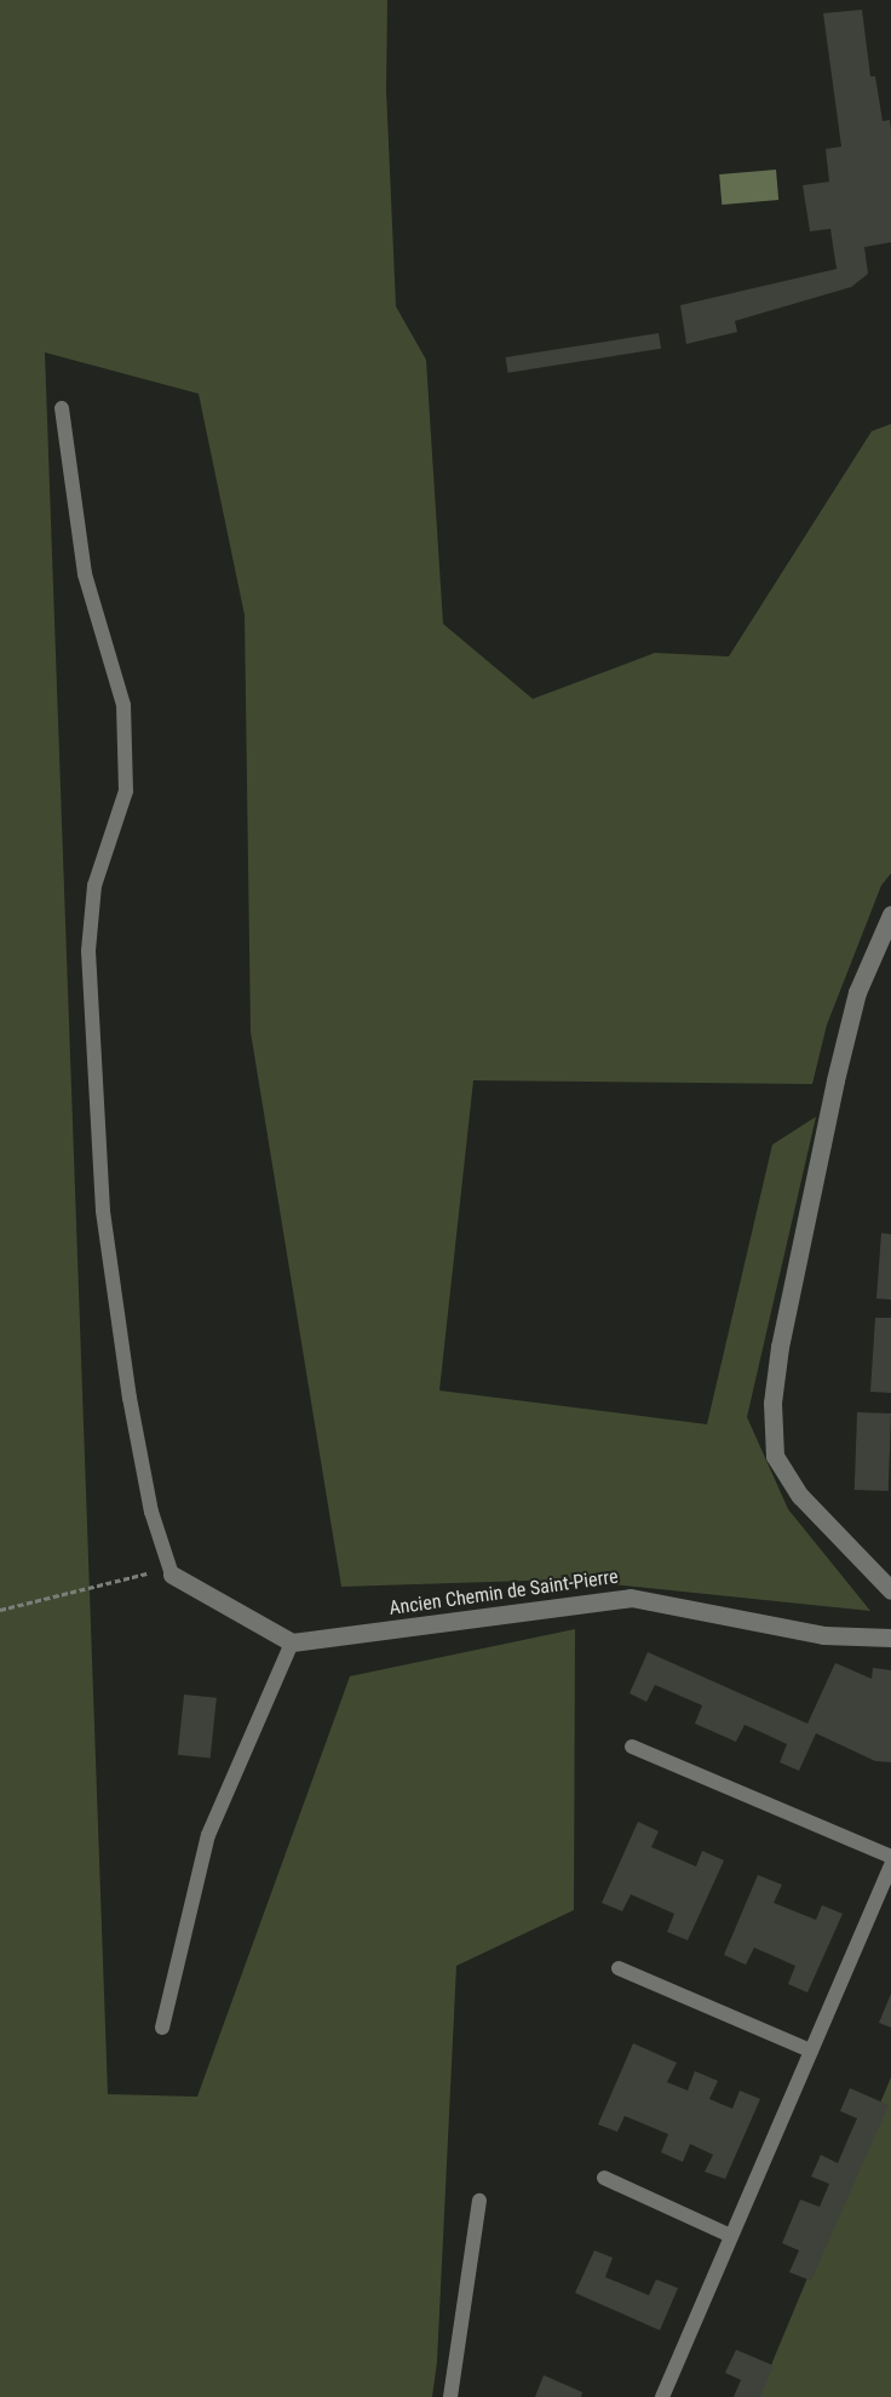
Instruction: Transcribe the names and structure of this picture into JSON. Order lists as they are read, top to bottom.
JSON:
{
  "streets": {
    "street": ["Ancien Chemin de Saint-Pierre"]
  }
}
